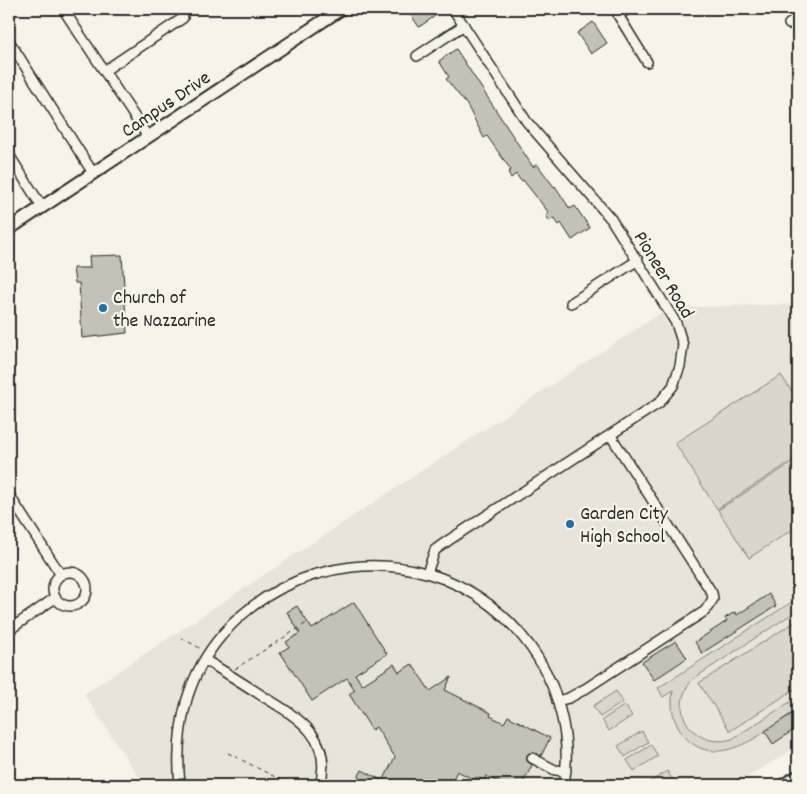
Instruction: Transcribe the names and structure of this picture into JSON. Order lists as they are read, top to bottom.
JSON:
{
  "streets": {
    "main road": ["Campus Drive"],
    "street": ["Pioneer Road"]
  },
  "places": ["Church of the Nazzarine", "Garden City High School"]
}
